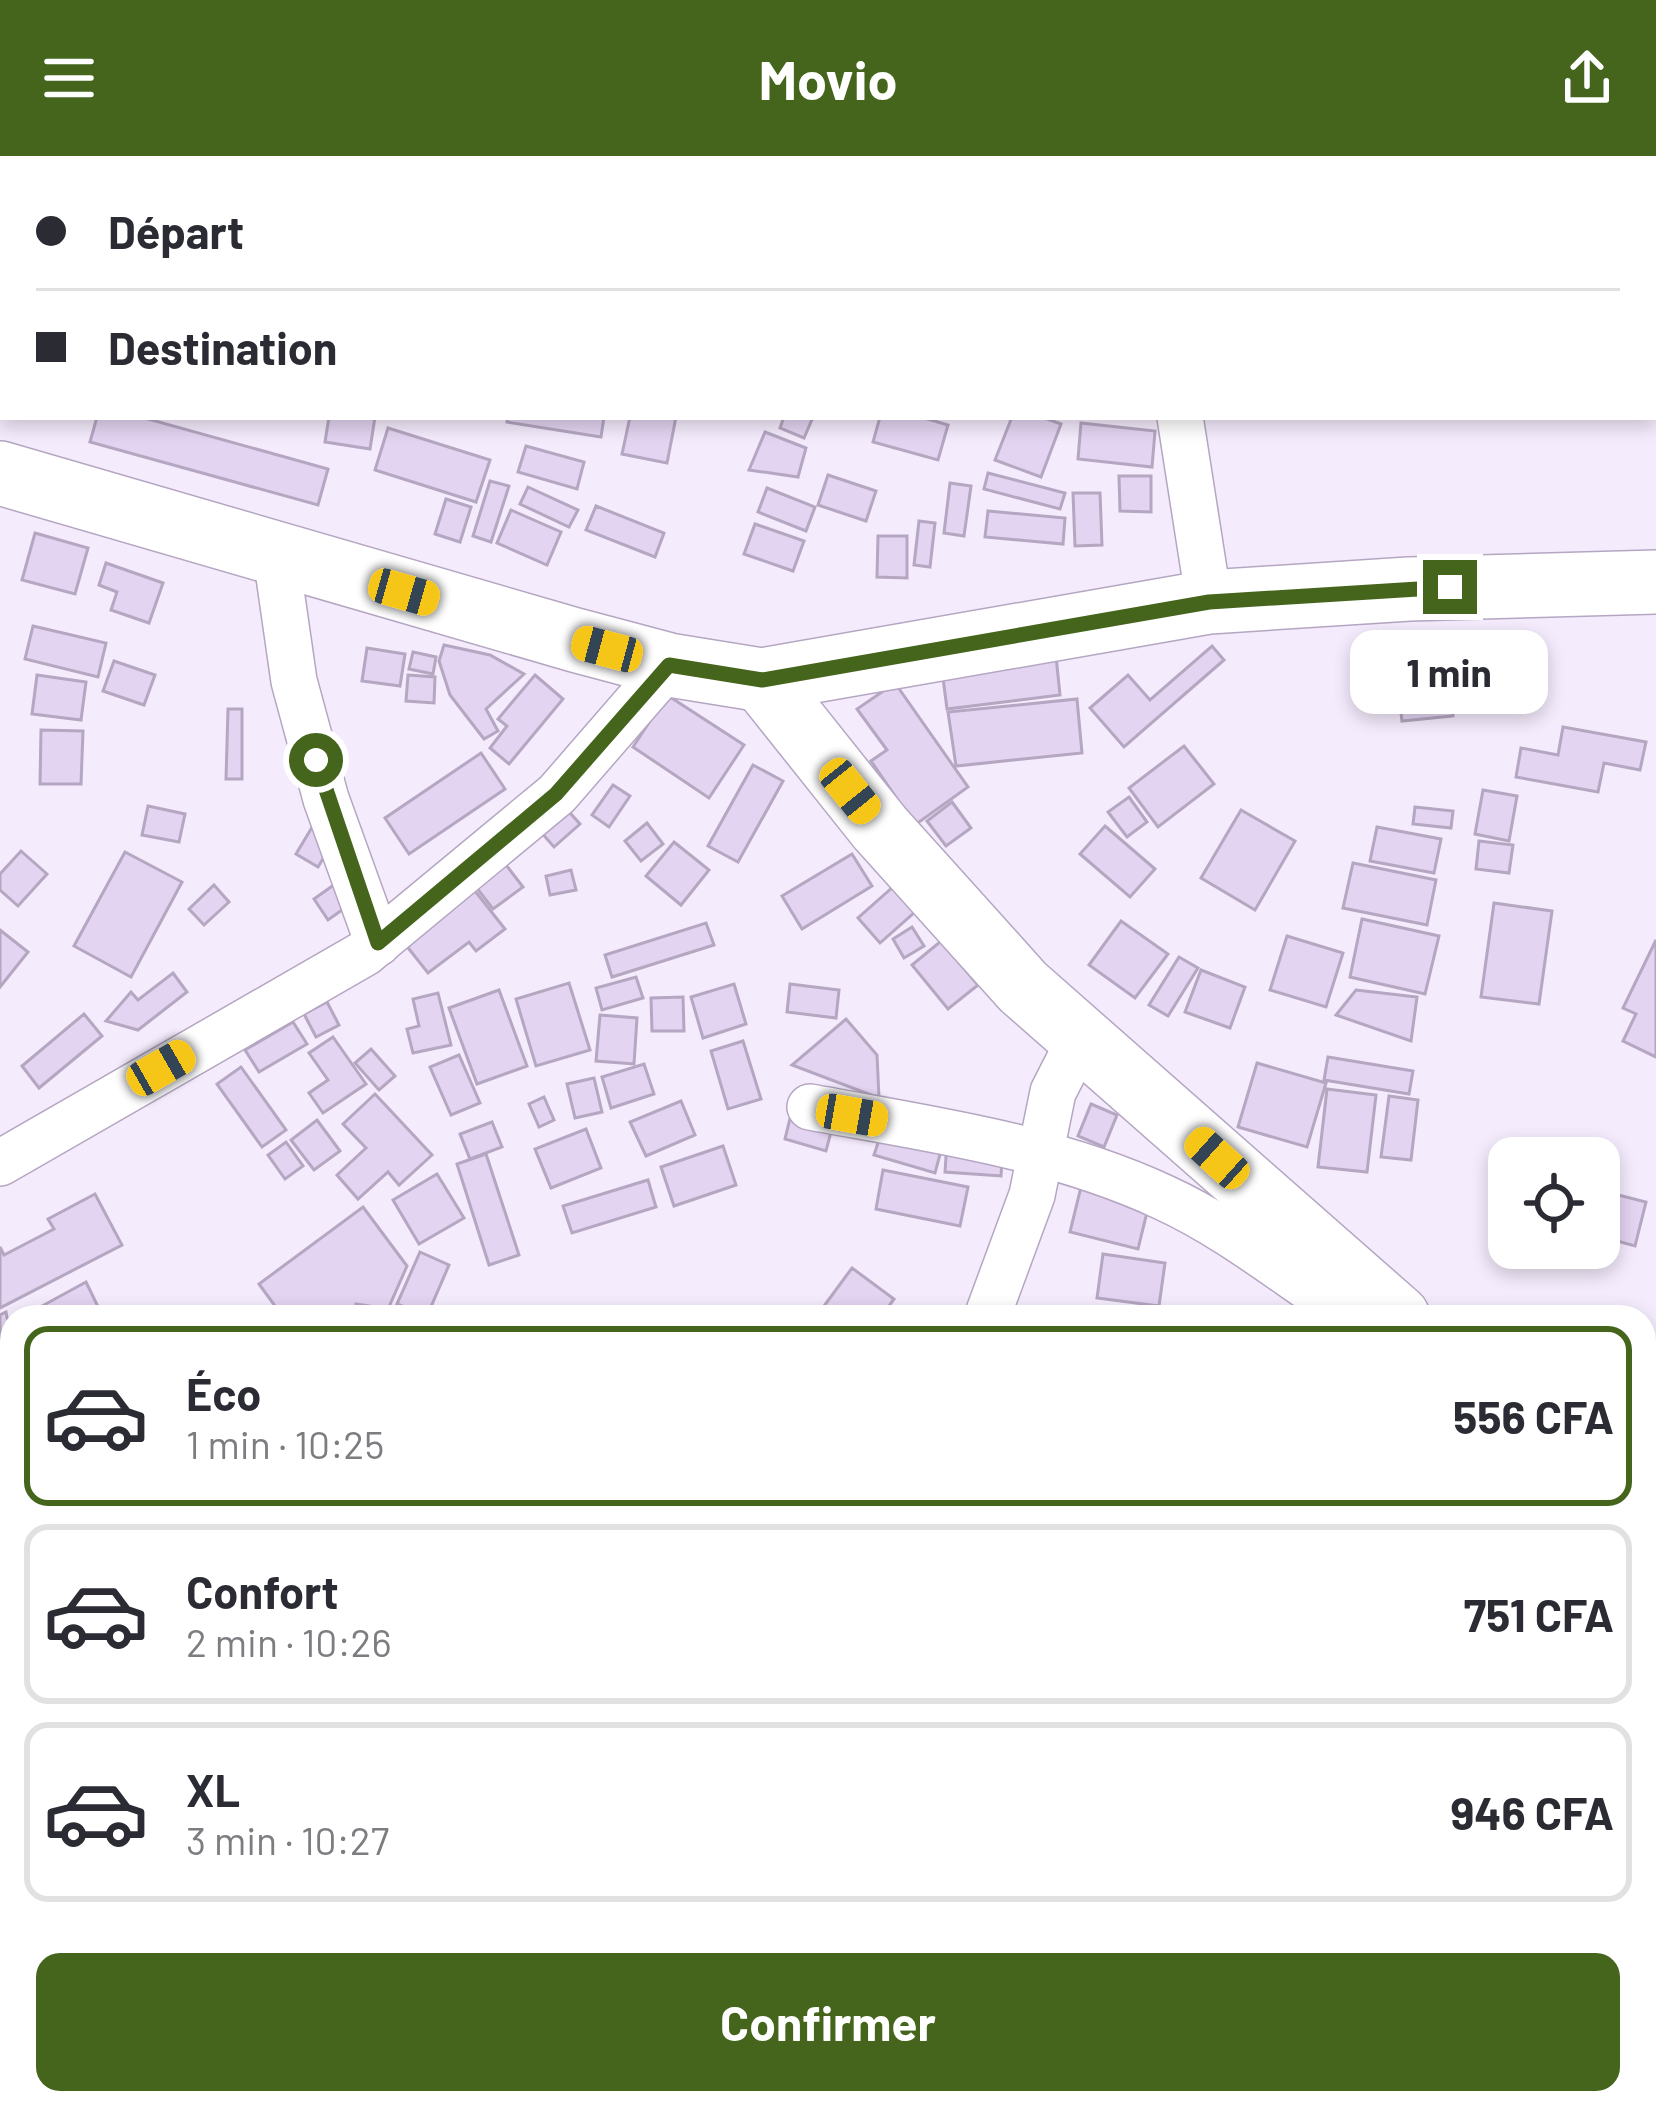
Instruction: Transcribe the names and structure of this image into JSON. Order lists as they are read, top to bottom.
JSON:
{
  "page": {
    "header": "Movio",
    "banner": ["Départ", "Destination"],
    "bubble": "1 min",
    "list": [
      {
        "name": "Éco",
        "note": "1 min · 10:25",
        "value": "556 CFA"
      },
      {
        "name": "Confort",
        "note": "2 min · 10:26",
        "value": "751 CFA"
      },
      {
        "name": "XL",
        "note": "3 min · 10:27",
        "value": "946 CFA"
      }
    ],
    "buttons": "Confirmer"
  }
}
